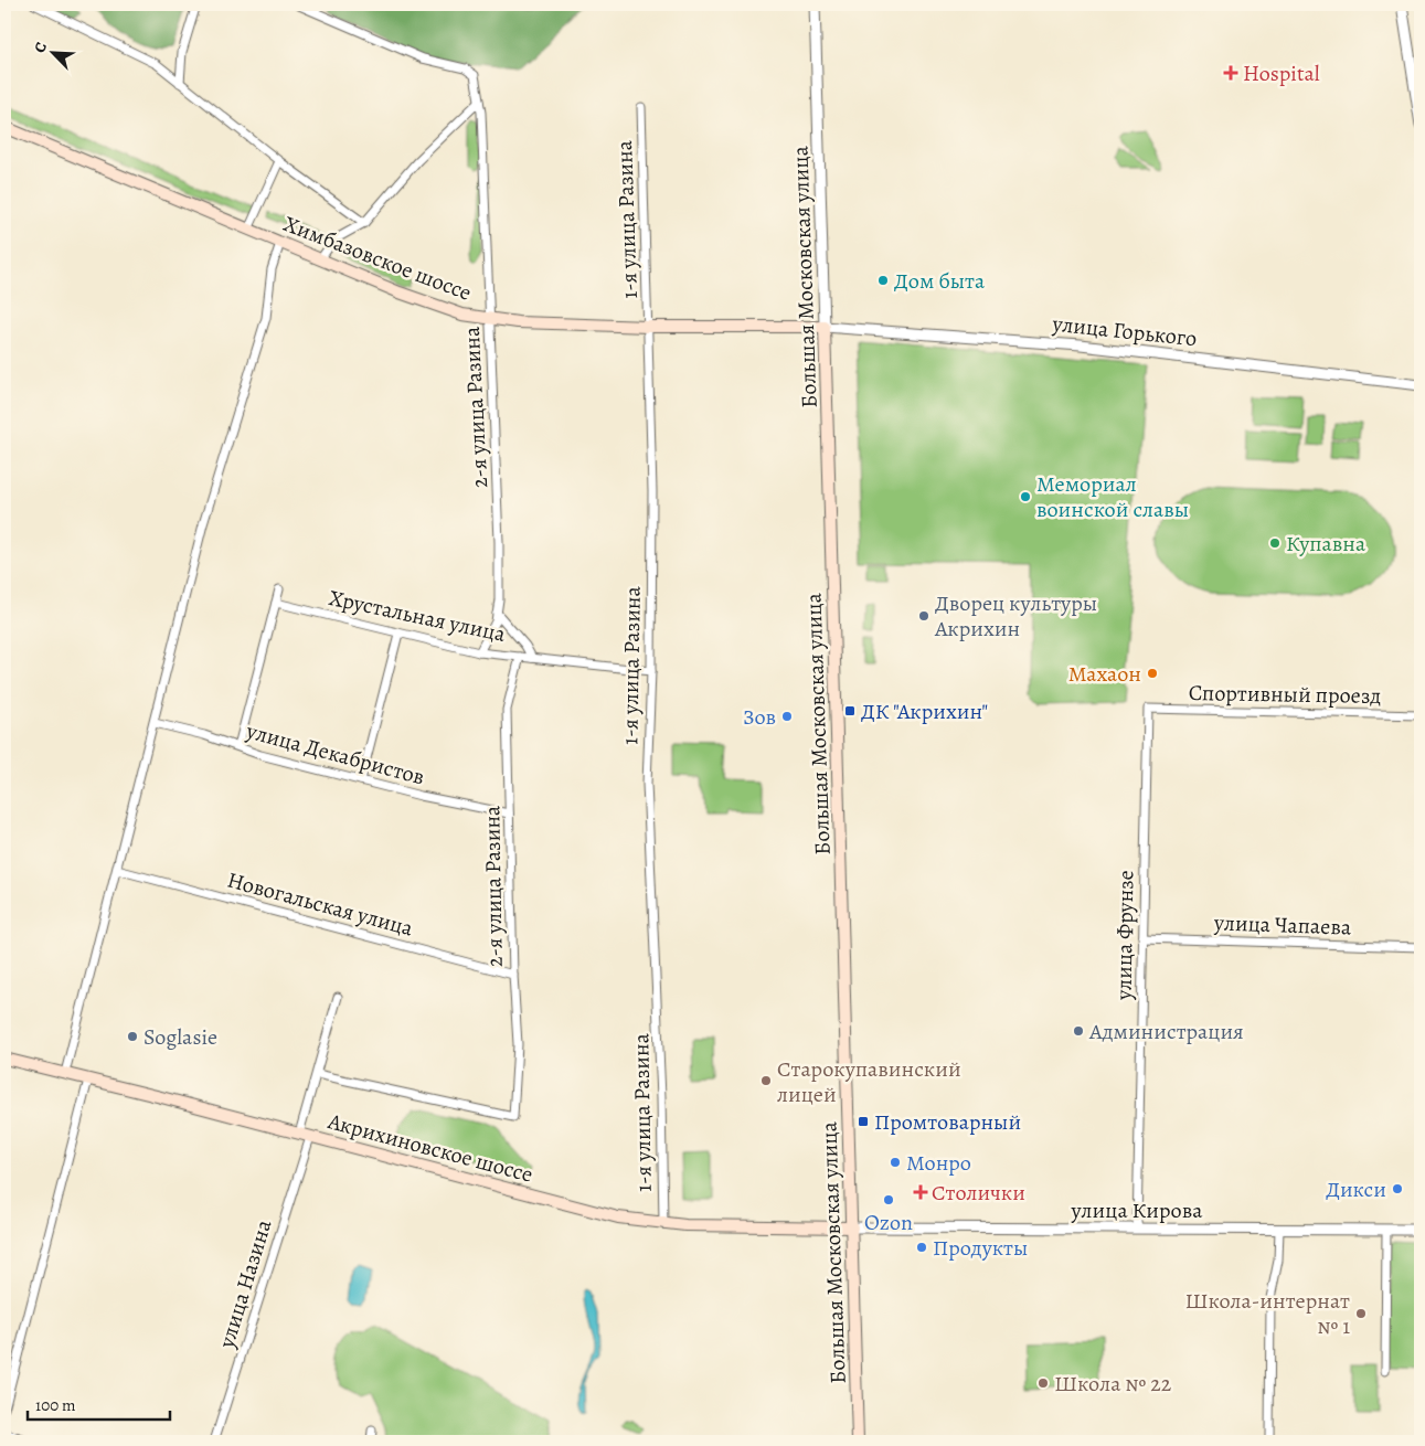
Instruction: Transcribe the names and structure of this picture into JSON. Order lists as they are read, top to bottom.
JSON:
{
  "streets": {
    "main road": ["Химбазовское шоссе", "Большая Московская улица", "Акрихиновское шоссе"],
    "street": [
      "1-я улица Разина",
      "улица Горького",
      "2-я улица Разина",
      "Хрустальная улица",
      "Спортивный проезд",
      "улица Декабристов",
      "Новогальская улица",
      "улица Чапаева",
      "улица Фрунзе",
      "улица Кирова",
      "улица Назина"
    ]
  },
  "crossings": [
    ["1-я улица Разина", "Химбазовское шоссе"],
    ["1-я улица Разина", "Хрустальная улица"],
    ["1-я улица Разина", "Акрихиновское шоссе"],
    ["Химбазовское шоссе", "Большая Московская улица"],
    ["Химбазовское шоссе", "улица Горького"],
    ["Химбазовское шоссе", "2-я улица Разина"],
    ["Большая Московская улица", "улица Горького"],
    ["Большая Московская улица", "Акрихиновское шоссе"],
    ["Большая Московская улица", "улица Кирова"],
    ["2-я улица Разина", "Хрустальная улица"],
    ["2-я улица Разина", "улица Декабристов"],
    ["2-я улица Разина", "Новогальская улица"],
    ["2-я улица Разина", "улица Назина"],
    ["Спортивный проезд", "улица Фрунзе"],
    ["улица Чапаева", "улица Фрунзе"],
    ["улица Фрунзе", "улица Кирова"],
    ["Акрихиновское шоссе", "улица Кирова"],
    ["Акрихиновское шоссе", "улица Назина"]
  ],
  "places": {
    "health": ["Hospital", "Столички"],
    "other": [
      "Дом быта",
      "Мемориал воинской славы",
      "Купавна",
      "Дворец культуры Акрихин",
      "Махаон",
      "Зов",
      "Администрация",
      "Soglasie",
      "Старокупавинский лицей",
      "Монро",
      "Дикси",
      "Ozon",
      "Продукты",
      "Школа-интернат № 1",
      "Школа № 22"
    ],
    "transit": ["ДК \"Акрихин\"", "Промтоварный"]
  },
  "scale_bar": "100 m",
  "north": "top left"
}
